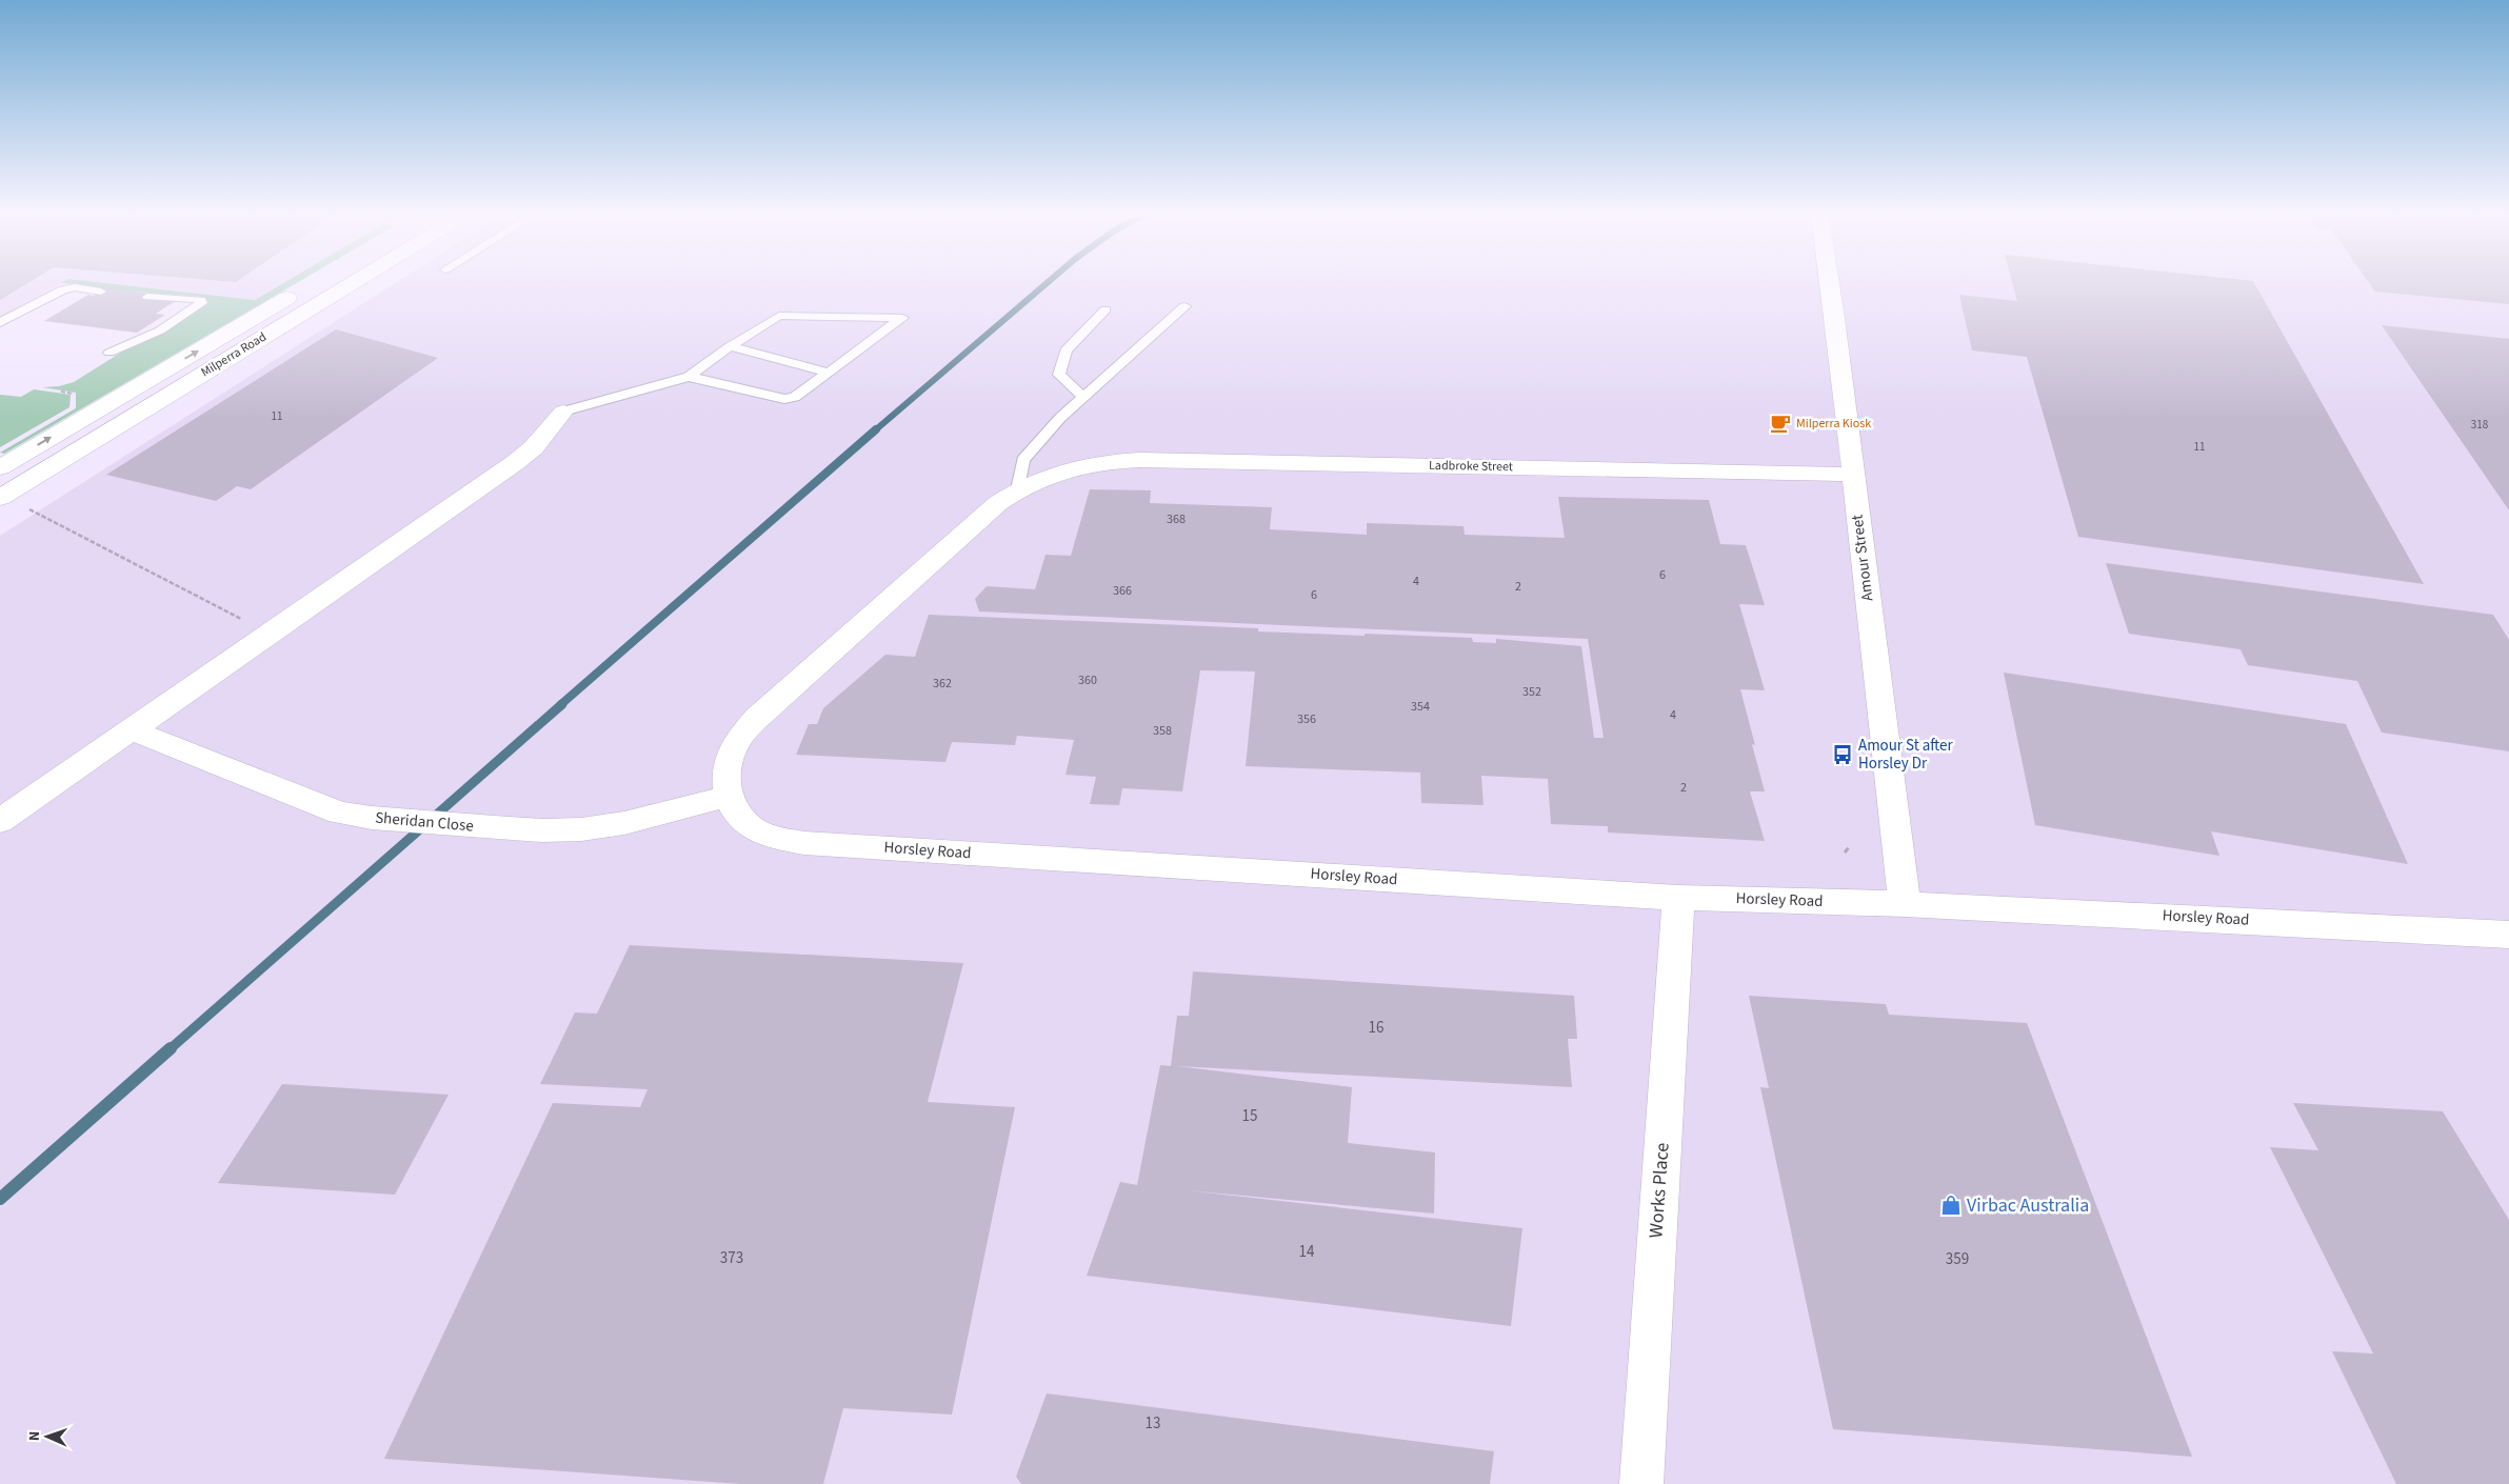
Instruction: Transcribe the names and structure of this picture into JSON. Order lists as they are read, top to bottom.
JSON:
{
  "streets": {
    "main road": [
      "Milperra Road",
      "Ladbroke Street",
      "Amour Street",
      "Sheridan Close",
      "Horsley Road",
      "Works Place"
    ]
  },
  "crossings": [
    ["Ladbroke Street", "Amour Street"],
    ["Ladbroke Street", "Horsley Road"],
    ["Amour Street", "Horsley Road"],
    ["Sheridan Close", "Horsley Road"],
    ["Horsley Road", "Works Place"]
  ],
  "places": {
    "cafe": ["Milperra Kiosk"],
    "bus stop": ["Amour St after Horsley Dr"],
    "shop": ["Virbac Australia"]
  },
  "house_numbers": [
    "11",
    "318",
    "11",
    "368",
    "6",
    "4",
    "2",
    "366",
    "6",
    "360",
    "362",
    "352",
    "354",
    "4",
    "356",
    "358",
    "2",
    "16",
    "15",
    "14",
    "373",
    "359",
    "13"
  ],
  "north": "left"
}
